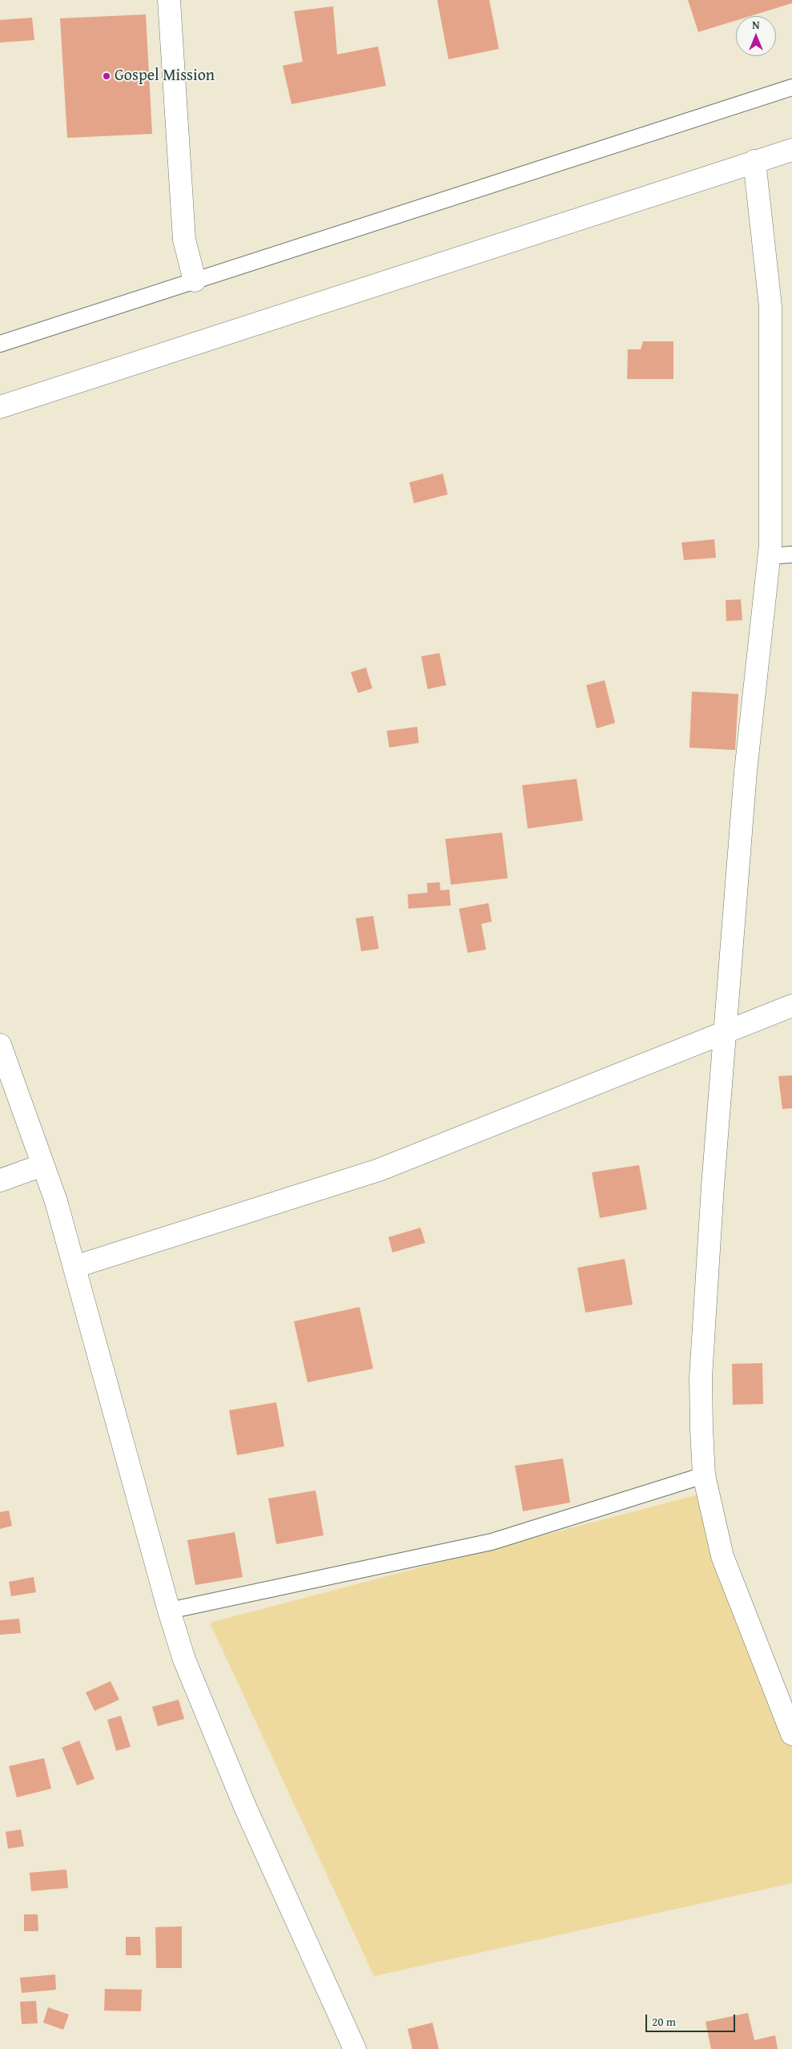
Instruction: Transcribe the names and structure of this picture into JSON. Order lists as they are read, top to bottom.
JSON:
{
  "places": ["Gospel Mission"],
  "scale_bar": "20 m",
  "north": "top"
}
